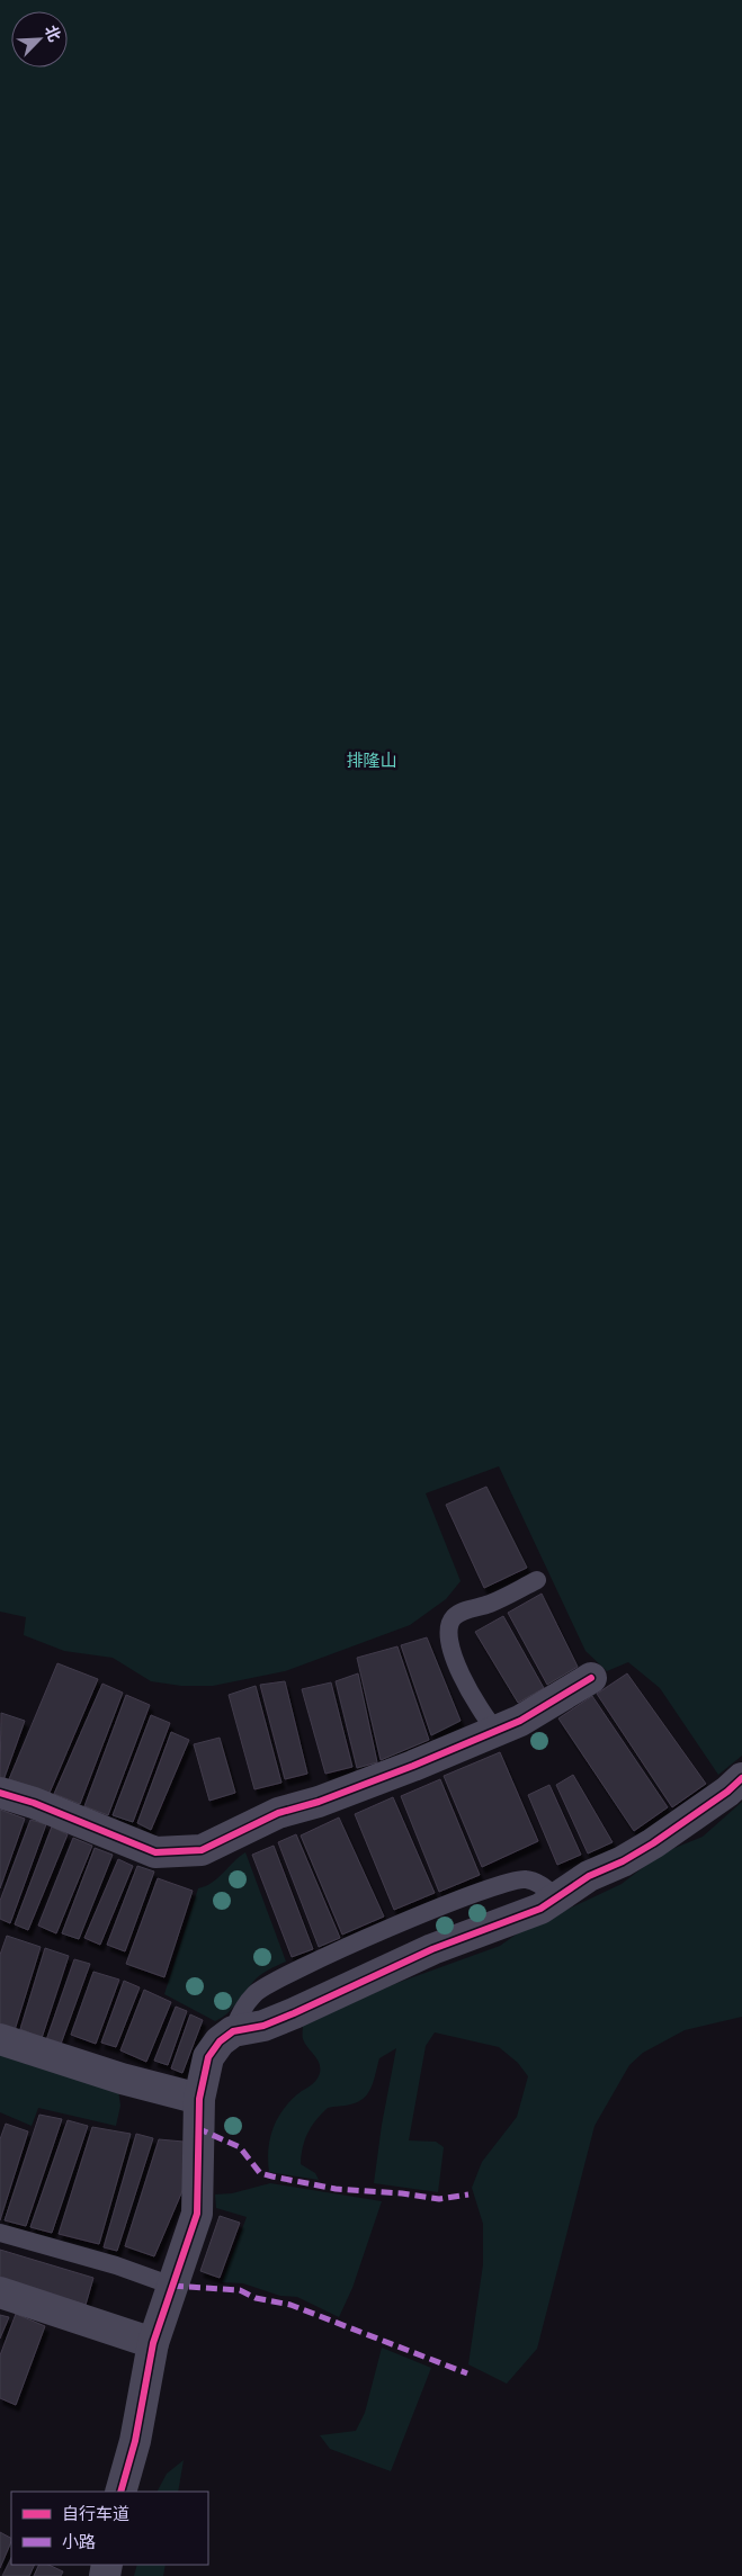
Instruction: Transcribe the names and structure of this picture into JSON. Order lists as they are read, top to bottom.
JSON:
{
  "parks": ["排隆山"],
  "legend": ["自行车道", "小路"],
  "north": "top right"
}
